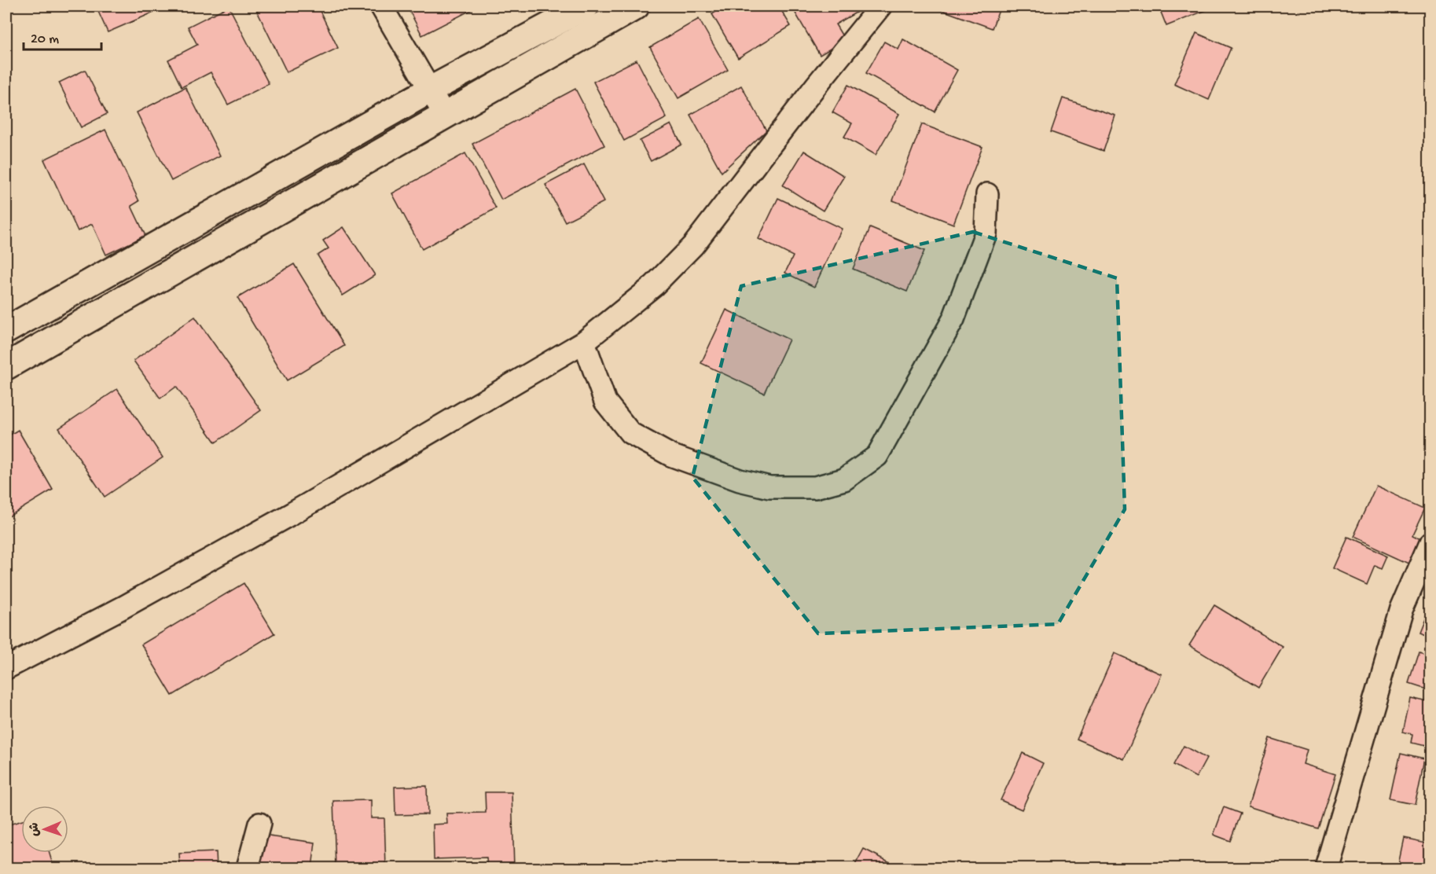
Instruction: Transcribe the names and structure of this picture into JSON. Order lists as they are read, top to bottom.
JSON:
{
  "scale_bar": "20 m",
  "north": "left"
}
